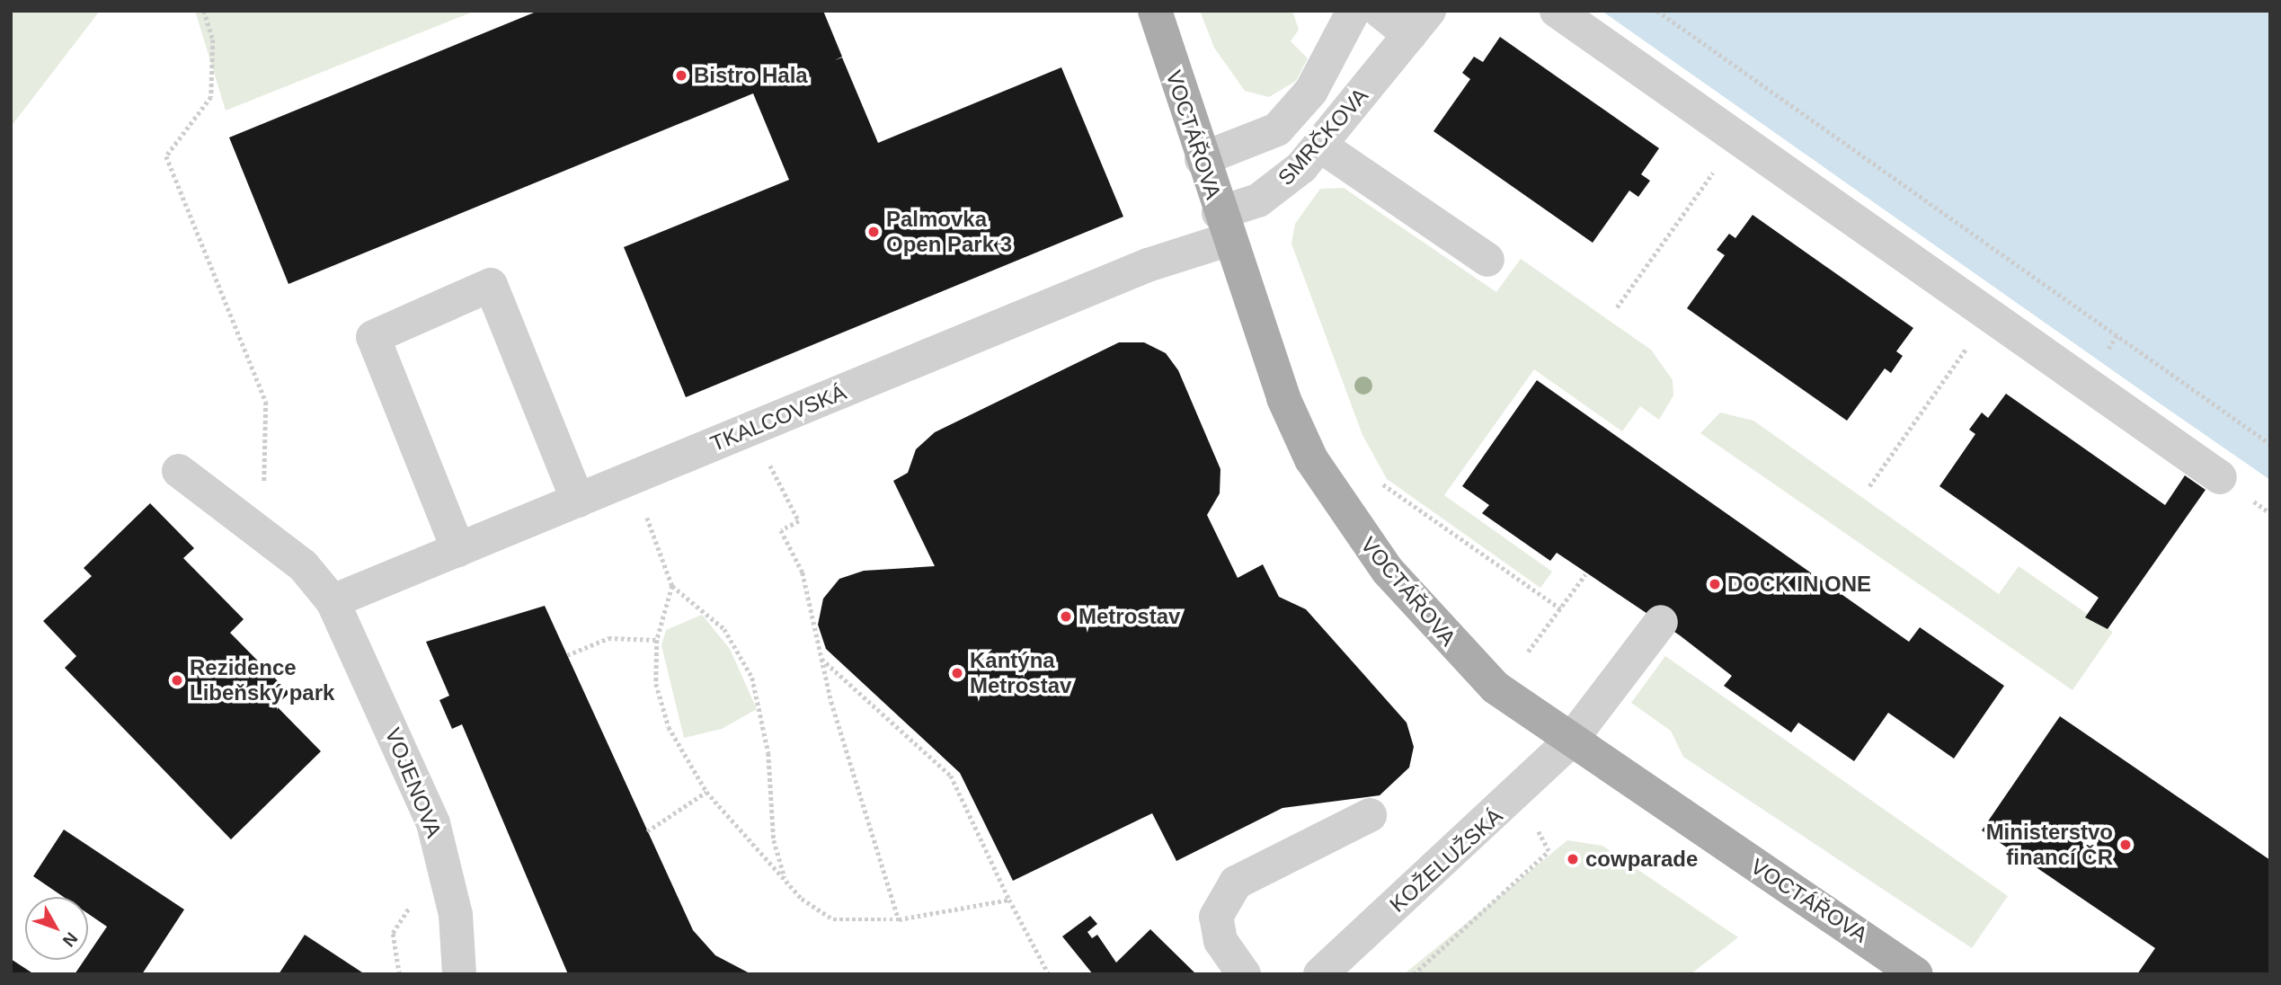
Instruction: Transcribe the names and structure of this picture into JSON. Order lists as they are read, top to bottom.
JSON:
{
  "streets": {
    "main road": ["VOCTÁŘOVA"],
    "street": [
      "SMRČKOVA",
      "TKALCOVSKÁ",
      "VOJENOVA",
      "KOŽELUŽSKÁ"
    ]
  },
  "crossings": [
    ["VOCTÁŘOVA", "SMRČKOVA"],
    ["VOCTÁŘOVA", "TKALCOVSKÁ"],
    ["VOCTÁŘOVA", "KOŽELUŽSKÁ"],
    ["SMRČKOVA", "TKALCOVSKÁ"],
    ["TKALCOVSKÁ", "VOJENOVA"]
  ],
  "places": [
    "Bistro Hala",
    "Palmovka Open Park 3",
    "DOCK IN ONE",
    "Metrostav",
    "Kantýna Metrostav",
    "Rezidence Libeňský park",
    "Ministerstvo financí ČR",
    "cowparade"
  ],
  "north": "bottom right"
}
